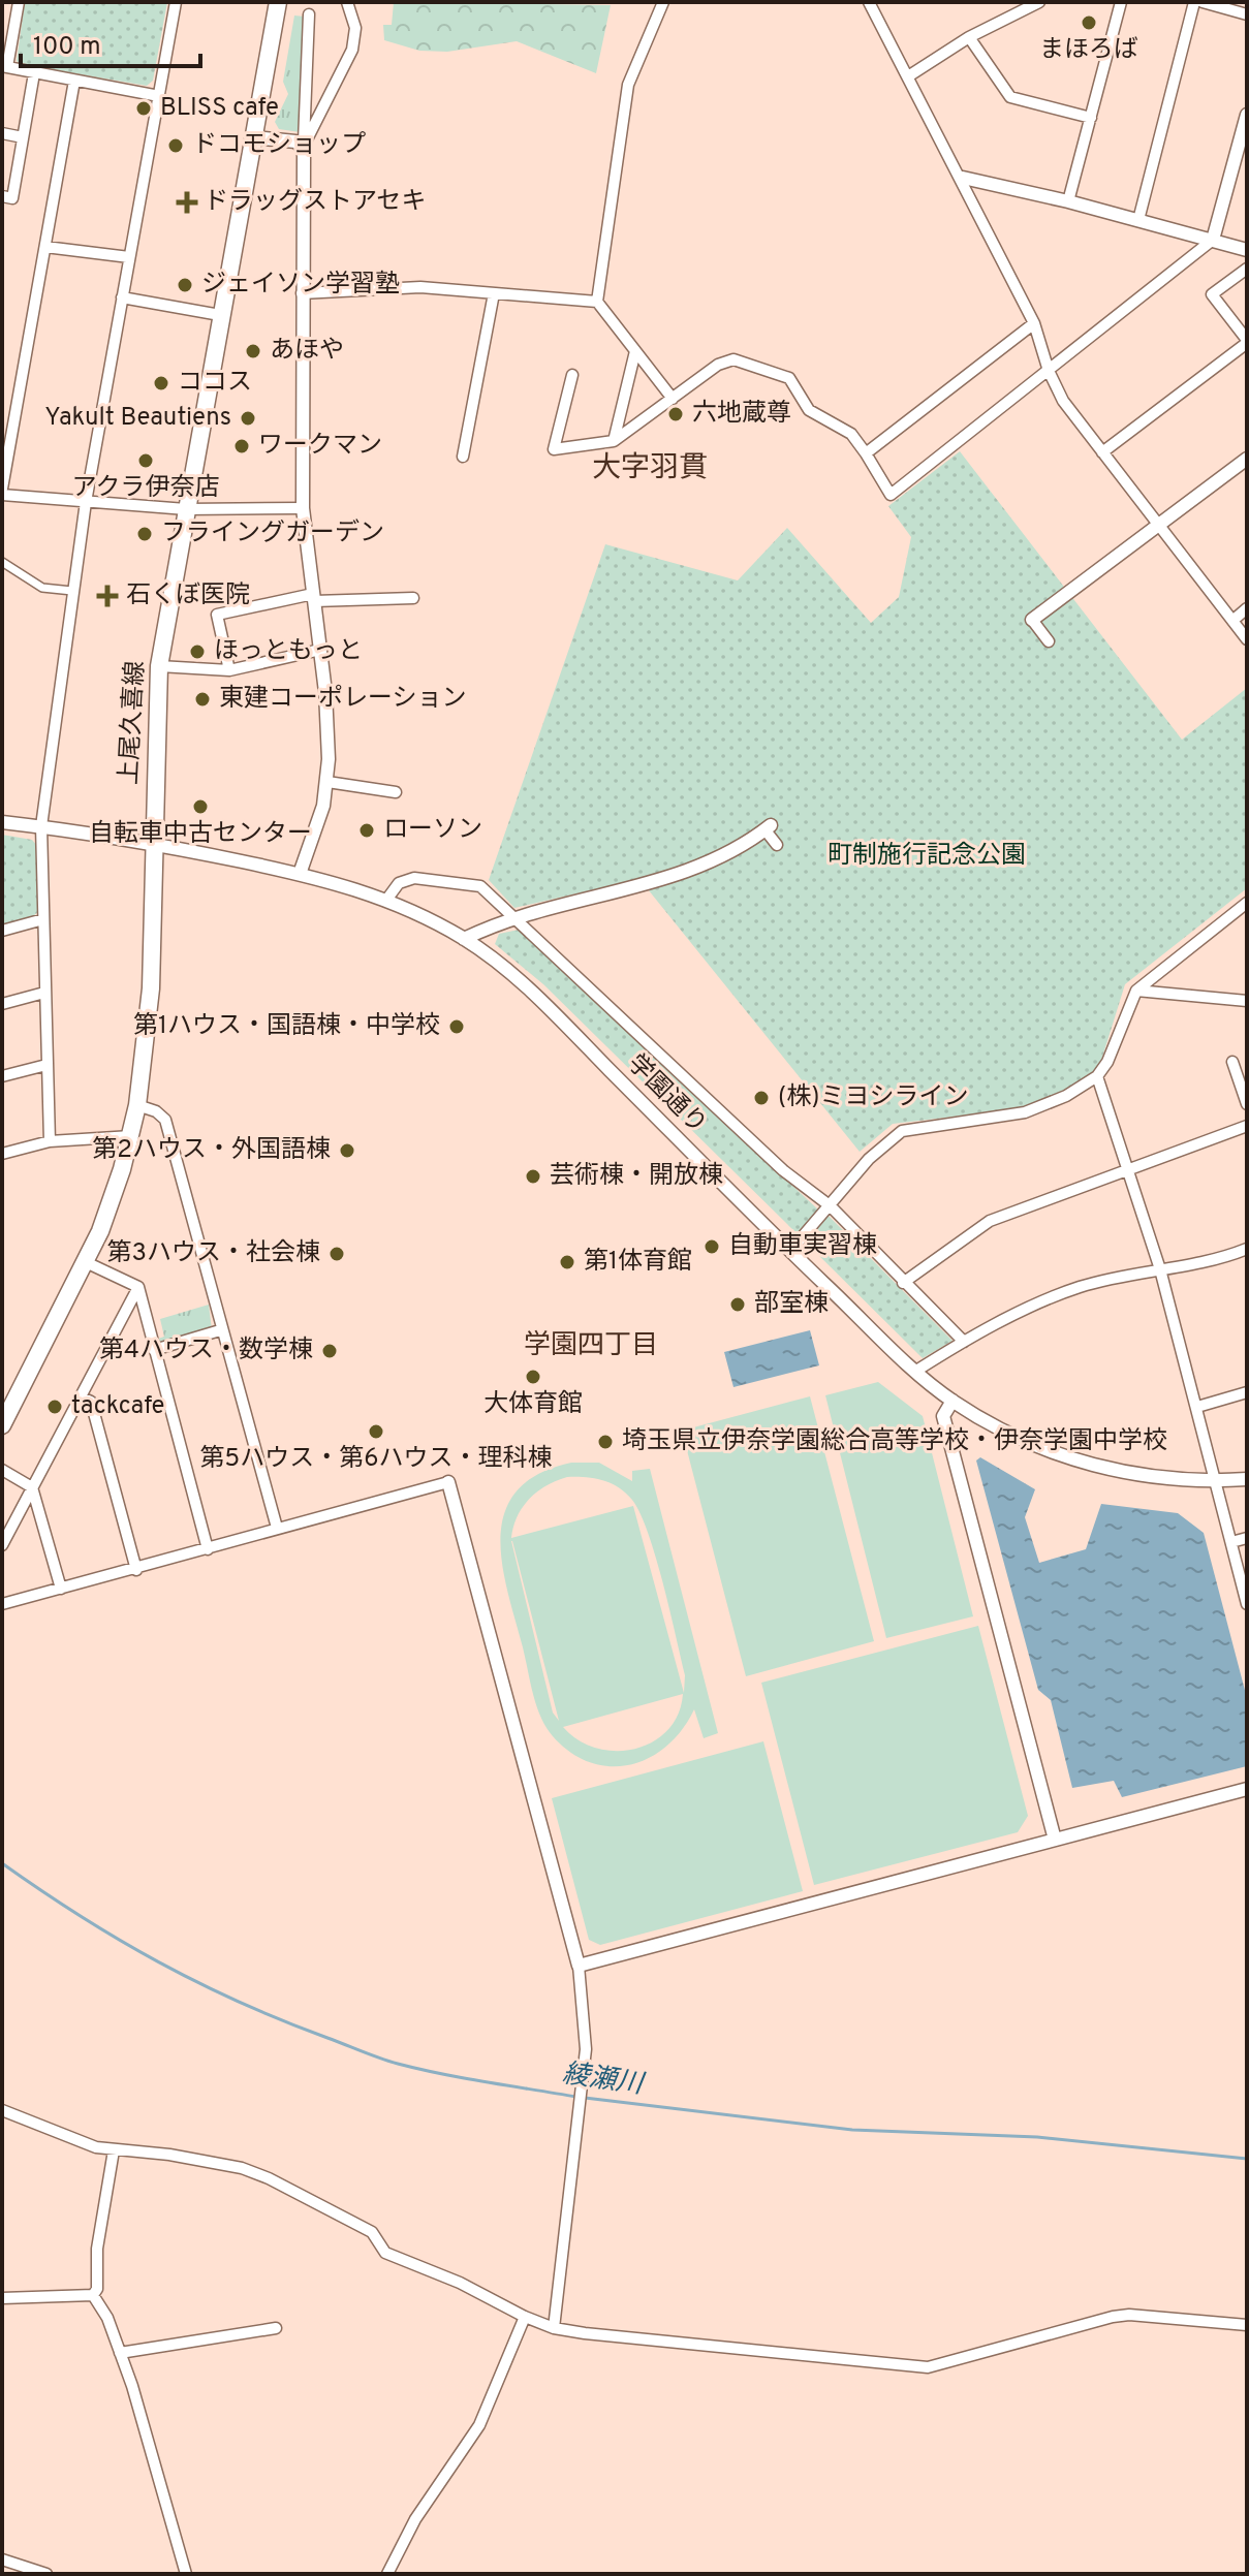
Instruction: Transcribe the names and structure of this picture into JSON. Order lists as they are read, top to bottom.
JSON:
{
  "streets": {
    "main road": ["上尾久喜線"],
    "street": ["学園通り"]
  },
  "crossings": [
    ["上尾久喜線", "学園通り"]
  ],
  "districts": ["大字羽貫", "学園四丁目"],
  "water": ["綾瀬川"],
  "parks": ["町制施行記念公園"],
  "places": {
    "other": [
      "まほろば",
      "BLISS cafe",
      "ドコモショップ",
      "ジェイソン学習塾",
      "あほや",
      "ココス",
      "六地蔵尊",
      "Yakult Beautiens",
      "ワークマン",
      "アクラ伊奈店",
      "フライングガーデン",
      "ほっともっと",
      "東建コーポレーション",
      "自転車中古センター",
      "ローソン",
      "第1ハウス・国語棟・中学校",
      "(株)ミヨシライン",
      "第2ハウス・外国語棟",
      "芸術棟・開放棟",
      "自動車実習棟",
      "第3ハウス・社会棟",
      "第1体育館",
      "部室棟",
      "第4ハウス・数学棟",
      "大体育館",
      "tackcafe",
      "第5ハウス・第6ハウス・理科棟",
      "埼玉県立伊奈学園総合高等学校・伊奈学園中学校"
    ],
    "health": ["ドラッグストアセキ", "石くぼ医院"]
  },
  "scale_bar": "100 m"
}
